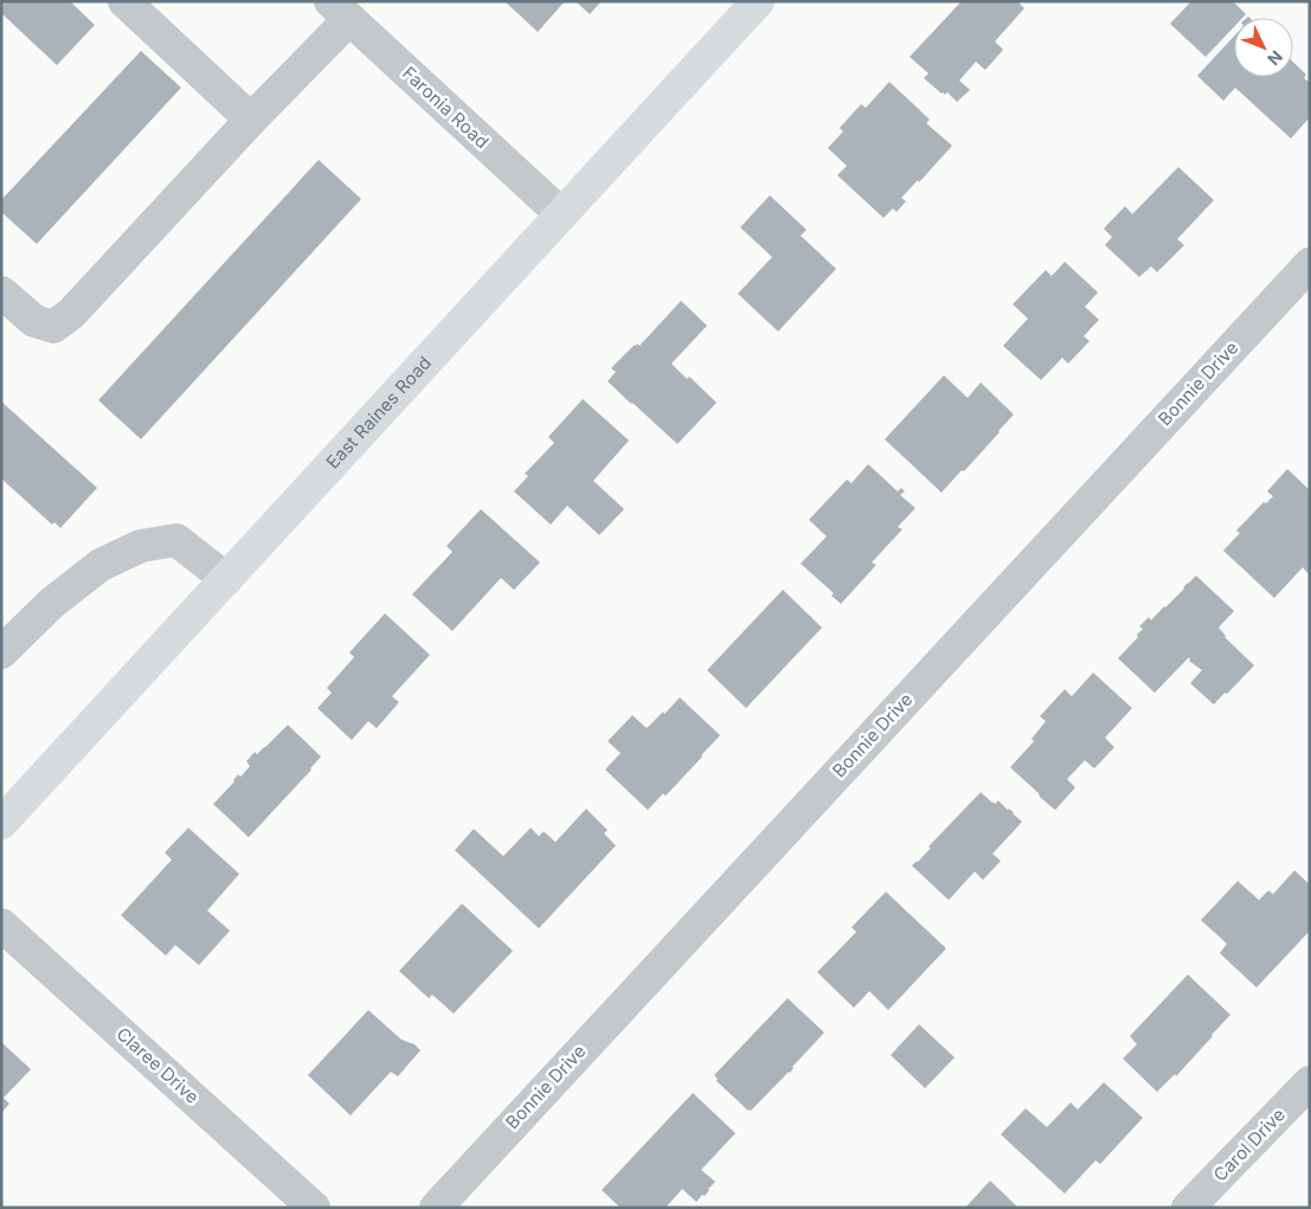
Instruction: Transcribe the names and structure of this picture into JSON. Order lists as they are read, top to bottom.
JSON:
{
  "streets": {
    "main road": ["East Raines Road"],
    "street": [
      "Faronia Road",
      "Bonnie Drive",
      "Claree Drive",
      "Carol Drive"
    ]
  },
  "crossings": [
    ["Faronia Road", "East Raines Road"]
  ],
  "north": "bottom right"
}
